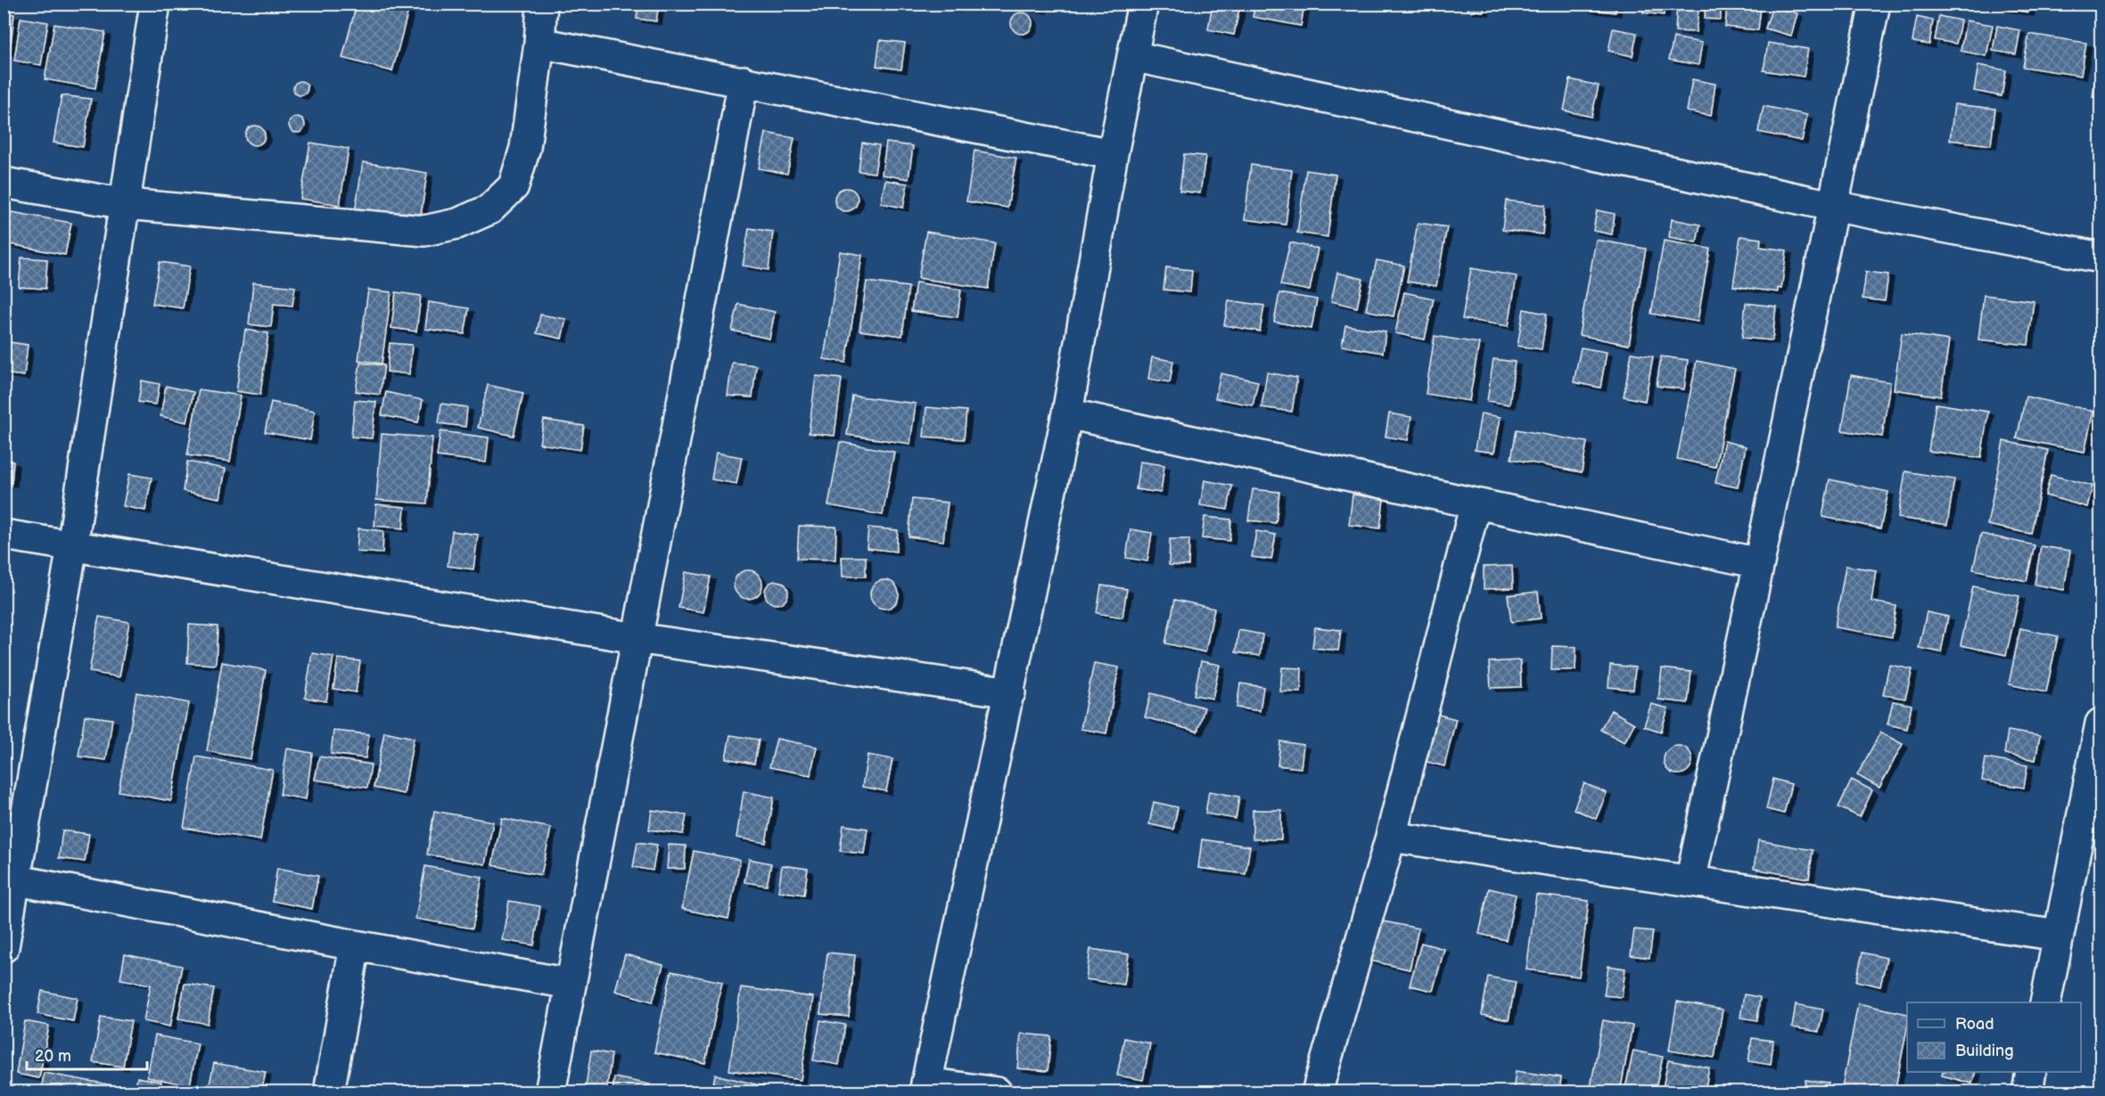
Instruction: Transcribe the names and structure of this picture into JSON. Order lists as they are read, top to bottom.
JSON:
{
  "legend": ["Road", "Building"],
  "scale_bar": "20 m"
}
